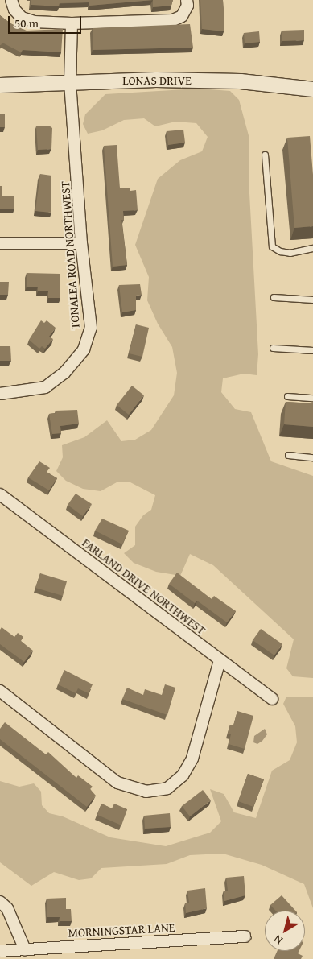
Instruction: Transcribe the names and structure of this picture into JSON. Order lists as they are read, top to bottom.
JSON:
{
  "streets": {
    "street": [
      "LONAS DRIVE",
      "TONALEA ROAD NORTHWEST",
      "FARLAND DRIVE NORTHWEST",
      "MORNINGSTAR LANE"
    ]
  },
  "crossings": [
    ["LONAS DRIVE", "TONALEA ROAD NORTHWEST"]
  ],
  "scale_bar": "50 m",
  "north": "bottom left"
}
